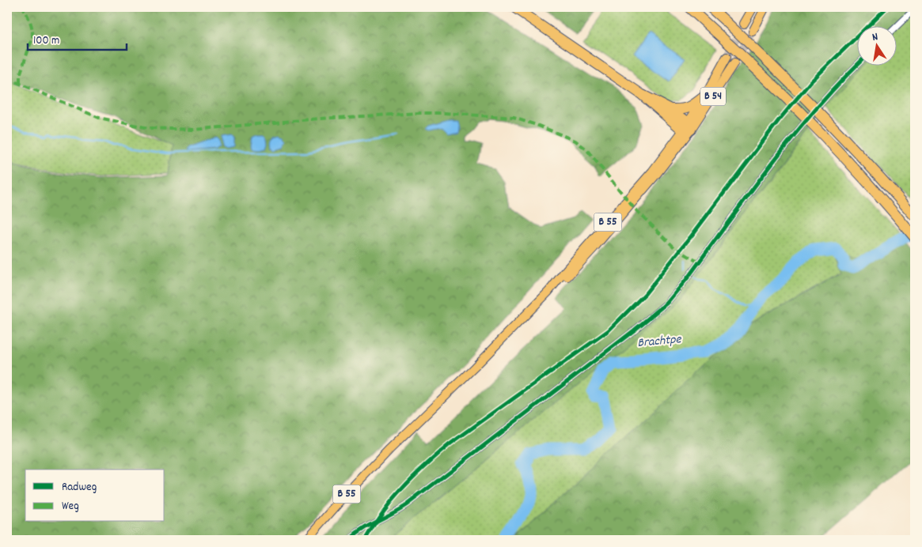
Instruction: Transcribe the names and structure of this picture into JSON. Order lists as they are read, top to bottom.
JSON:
{
  "streets": {
    "main road": ["B 54", "B 55"]
  },
  "crossings": [
    ["B 54", "B 55"]
  ],
  "water": ["Brachtpe"],
  "legend": ["Radweg", "Weg"],
  "scale_bar": "100 m",
  "north": "top"
}
